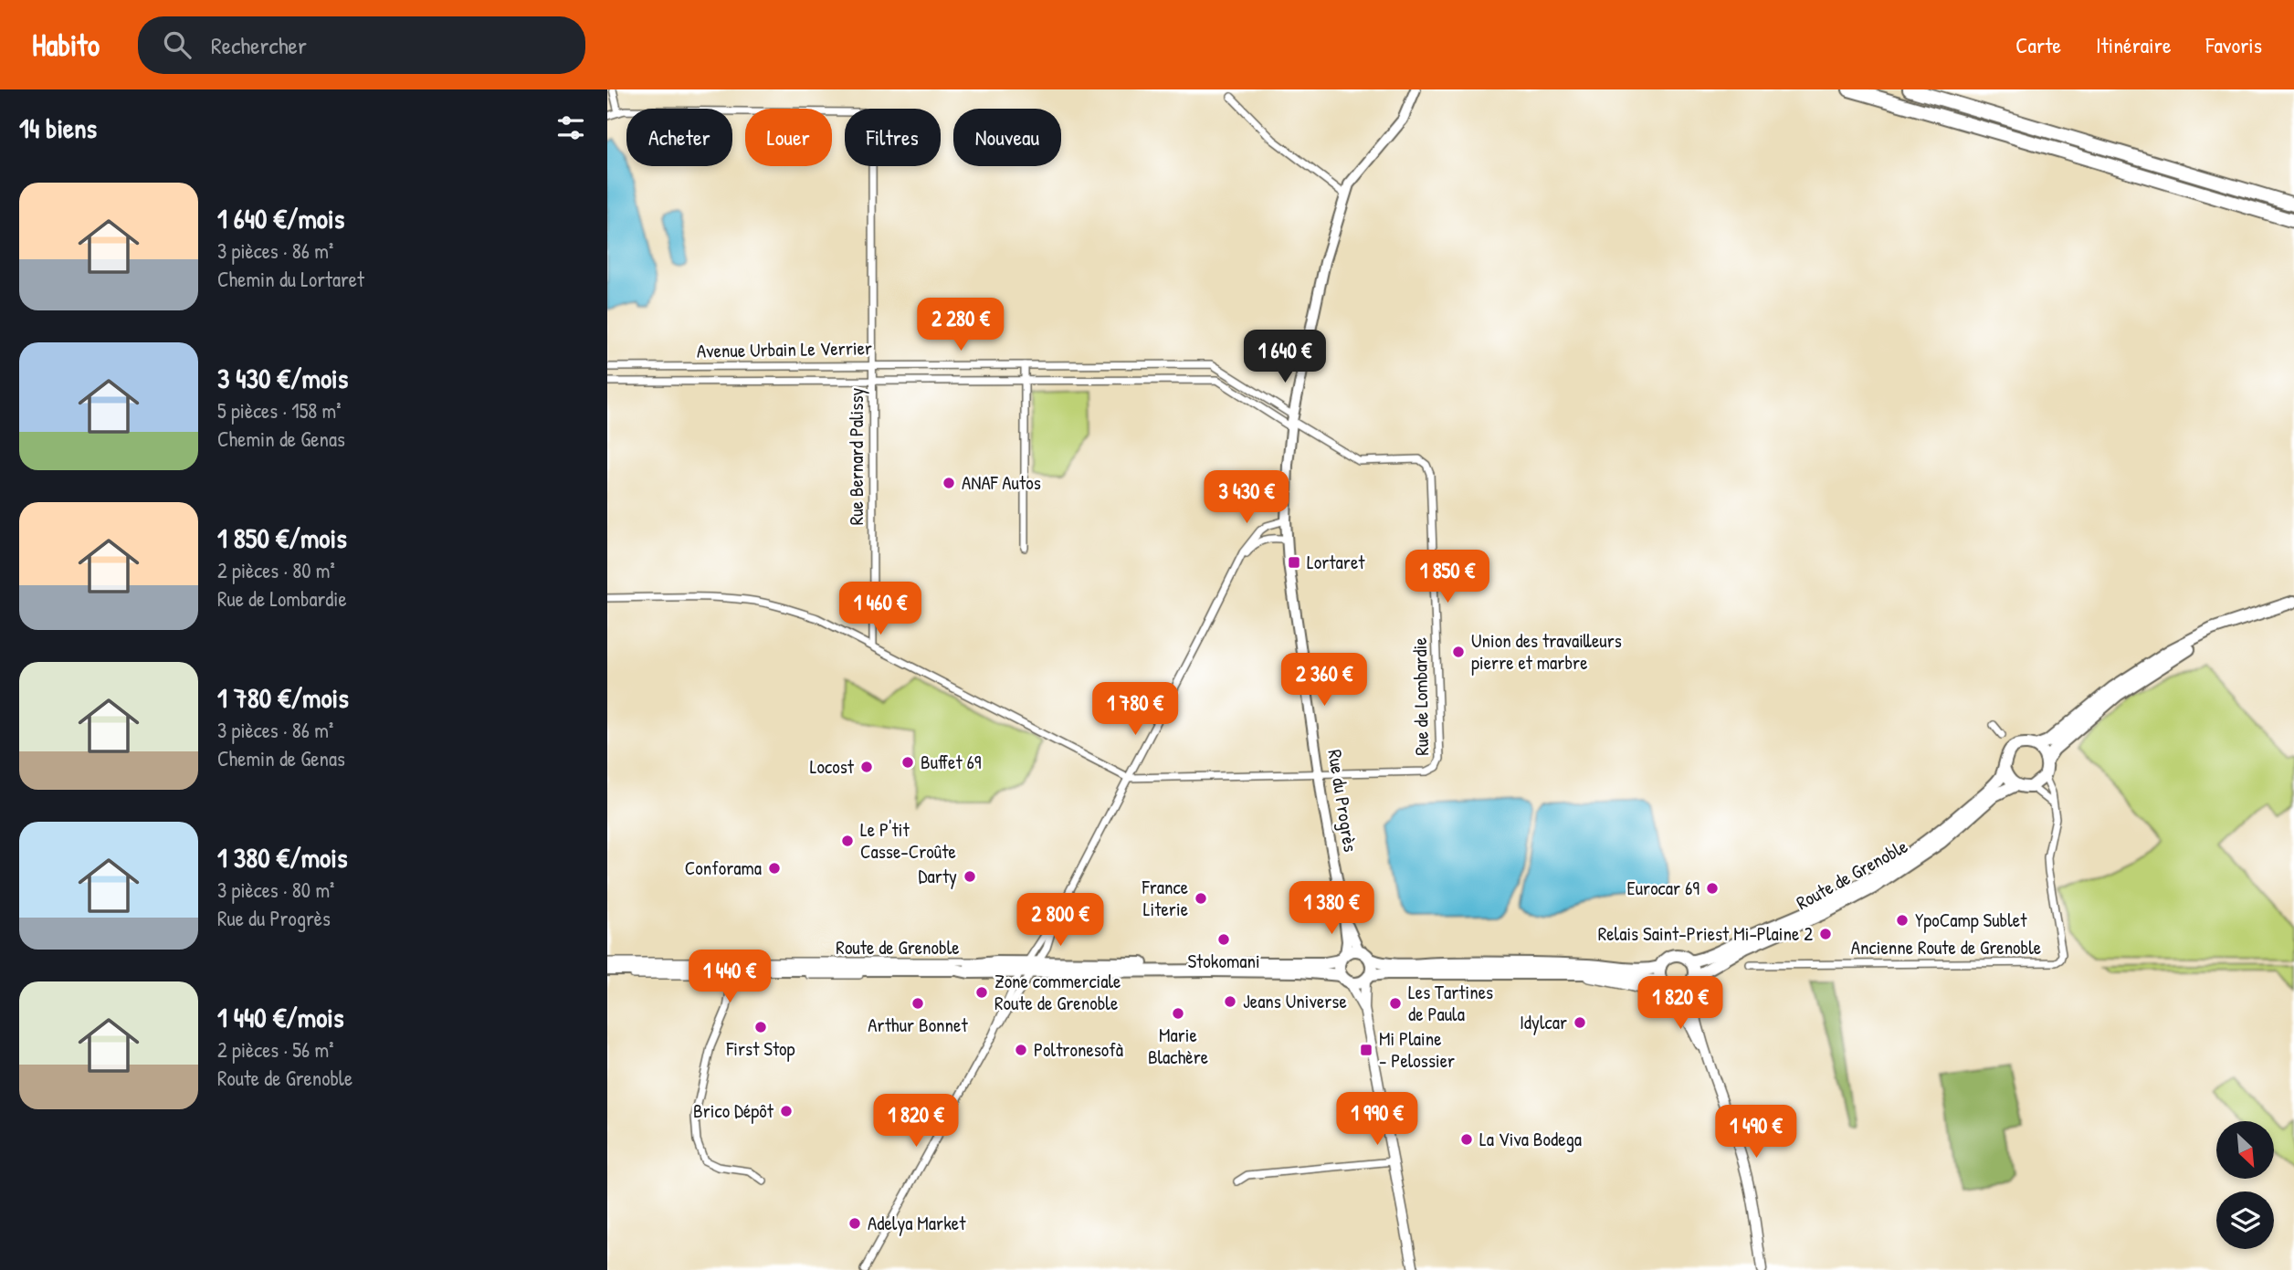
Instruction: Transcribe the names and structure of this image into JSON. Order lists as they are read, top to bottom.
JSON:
{
  "streets": {
    "main road": ["Rue du Progrès", "Route de Grenoble"],
    "street": [
      "Avenue Urbain Le Verrier",
      "Rue Bernard Palissy",
      "Rue de Lombardie",
      "Ancienne Route de Grenoble"
    ]
  },
  "crossings": [
    ["Avenue Urbain Le Verrier", "Rue Bernard Palissy"],
    ["Avenue Urbain Le Verrier", "Rue de Lombardie"],
    ["Avenue Urbain Le Verrier", "Rue du Progrès"],
    ["Rue de Lombardie", "Rue du Progrès"],
    ["Rue du Progrès", "Route de Grenoble"],
    ["Route de Grenoble", "Ancienne Route de Grenoble"]
  ],
  "places": {
    "other": [
      "ANAF Autos",
      "Union des travailleurs pierre et marbre",
      "Buffet 69",
      "Locost",
      "Le P'tit Casse-Croûte",
      "Conforama",
      "Darty",
      "Eurocar 69",
      "France Literie",
      "YpoCamp Sublet",
      "Relais Saint-Priest Mi-Plaine 2",
      "Stokomani",
      "Zone commerciale Route de Grenoble",
      "Jeans Universe",
      "Arthur Bonnet",
      "Les Tartines de Paula",
      "Marie Blachère",
      "Idylcar",
      "First Stop",
      "Poltronesofà",
      "Brico Dépôt",
      "La Viva Bodega",
      "Adelya Market"
    ],
    "transit": ["Lortaret", "Mi Plaine - Pelossier"]
  },
  "north": "bottom right",
  "page": {
    "header": "Habito",
    "search": "Rechercher",
    "nav": ["Carte", "Itinéraire", "Favoris"],
    "heading": "14 biens",
    "chip": [
      "Acheter",
      "Louer",
      "Filtres",
      "Nouveau"
    ],
    "list": [
      {
        "name": "1 640 €/mois",
        "note": "3 pièces · 86 m² · Chemin du Lortaret"
      },
      {
        "name": "3 430 €/mois",
        "note": "5 pièces · 158 m² · Chemin de Genas"
      },
      {
        "name": "1 850 €/mois",
        "note": "2 pièces · 80 m² · Rue de Lombardie"
      },
      {
        "name": "1 780 €/mois",
        "note": "3 pièces · 86 m² · Chemin de Genas"
      },
      {
        "name": "1 380 €/mois",
        "note": "3 pièces · 80 m² · Rue du Progrès"
      },
      {
        "name": "1 440 €/mois",
        "note": "2 pièces · 56 m² · Route de Grenoble"
      }
    ],
    "price": [
      "2 280 €",
      "1 640 €",
      "3 430 €",
      "1 850 €",
      "1 460 €",
      "2 360 €",
      "1 780 €",
      "1 380 €",
      "2 800 €",
      "1 440 €",
      "1 820 €",
      "1 990 €",
      "1 820 €",
      "1 490 €"
    ]
  }
}
